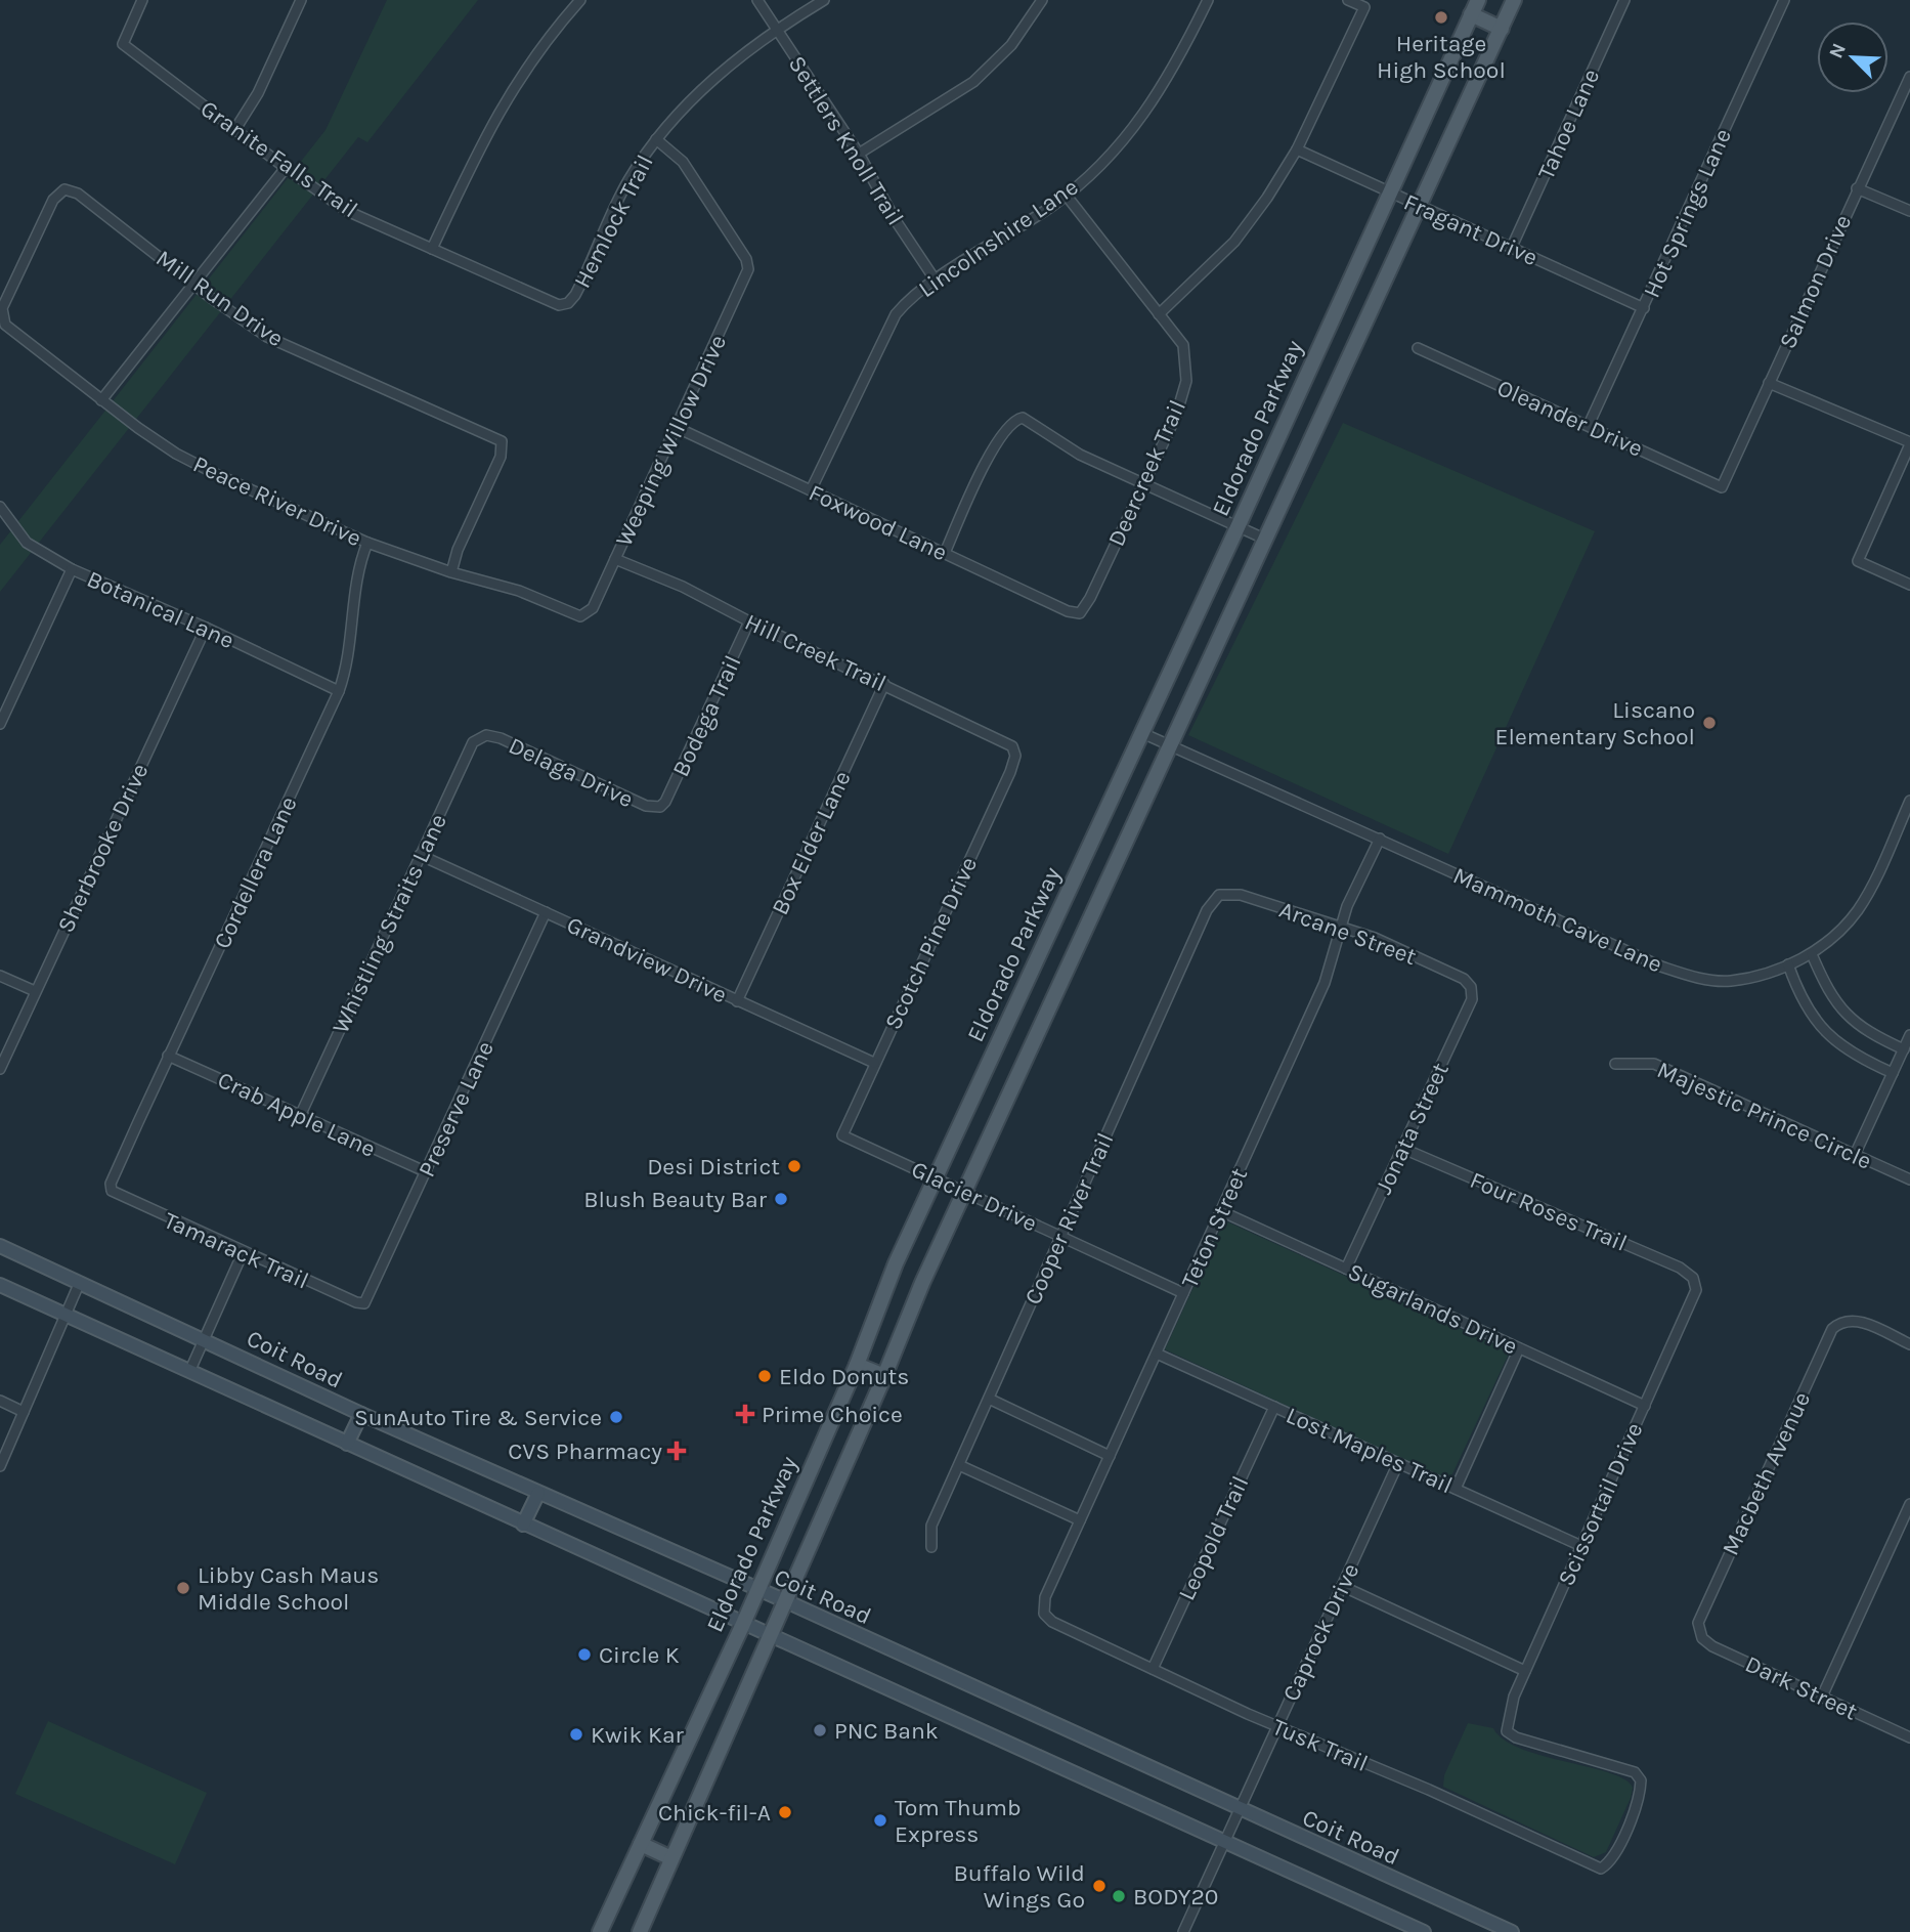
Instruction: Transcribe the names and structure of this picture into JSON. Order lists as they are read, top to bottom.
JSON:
{
  "streets": {
    "main road": ["Eldorado Parkway", "Coit Road"],
    "street": [
      "Tahoe Lane",
      "Settlers Knoll Trail",
      "Granite Falls Trail",
      "Hot Springs Lane",
      "Hemlock Trail",
      "Fragant Drive",
      "Lincolnshire Lane",
      "Salmon Drive",
      "Mill Run Drive",
      "Oleander Drive",
      "Weeping Willow Drive",
      "Deercreek Trail",
      "Peace River Drive",
      "Foxwood Lane",
      "Botanical Lane",
      "Hill Creek Trail",
      "Bodega Trail",
      "Delaga Drive",
      "Box Elder Lane",
      "Sherbrooke Drive",
      "Cordellera Lane",
      "Mammoth Cave Lane",
      "Whistling Straits Lane",
      "Arcane Street",
      "Scotch Pine Drive",
      "Grandview Drive",
      "Preserve Lane",
      "Crab Apple Lane",
      "Majestic Prince Circle",
      "Jonata Street",
      "Glacier Drive",
      "Four Roses Trail",
      "Cooper River Trail",
      "Teton Street",
      "Tamarack Trail",
      "Sugarlands Drive",
      "Lost Maples Trail",
      "Macbeth Avenue",
      "Scissortail Drive",
      "Leopold Trail",
      "Caprock Drive",
      "Dark Street",
      "Tusk Trail"
    ]
  },
  "crossings": [
    ["Tahoe Lane", "Fragant Drive"],
    ["Settlers Knoll Trail", "Hemlock Trail"],
    ["Settlers Knoll Trail", "Lincolnshire Lane"],
    ["Granite Falls Trail", "Hemlock Trail"],
    ["Hot Springs Lane", "Fragant Drive"],
    ["Hot Springs Lane", "Oleander Drive"],
    ["Hemlock Trail", "Weeping Willow Drive"],
    ["Fragant Drive", "Eldorado Parkway"],
    ["Lincolnshire Lane", "Deercreek Trail"],
    ["Lincolnshire Lane", "Foxwood Lane"],
    ["Salmon Drive", "Oleander Drive"],
    ["Mill Run Drive", "Peace River Drive"],
    ["Eldorado Parkway", "Mammoth Cave Lane"],
    ["Eldorado Parkway", "Glacier Drive"],
    ["Eldorado Parkway", "Coit Road"],
    ["Weeping Willow Drive", "Peace River Drive"],
    ["Weeping Willow Drive", "Foxwood Lane"],
    ["Weeping Willow Drive", "Hill Creek Trail"],
    ["Deercreek Trail", "Foxwood Lane"],
    ["Peace River Drive", "Cordellera Lane"],
    ["Botanical Lane", "Sherbrooke Drive"],
    ["Botanical Lane", "Cordellera Lane"],
    ["Hill Creek Trail", "Bodega Trail"],
    ["Hill Creek Trail", "Box Elder Lane"],
    ["Hill Creek Trail", "Scotch Pine Drive"],
    ["Bodega Trail", "Delaga Drive"],
    ["Delaga Drive", "Whistling Straits Lane"],
    ["Box Elder Lane", "Grandview Drive"],
    ["Cordellera Lane", "Crab Apple Lane"],
    ["Cordellera Lane", "Tamarack Trail"],
    ["Mammoth Cave Lane", "Teton Street"],
    ["Whistling Straits Lane", "Grandview Drive"],
    ["Whistling Straits Lane", "Crab Apple Lane"],
    ["Arcane Street", "Jonata Street"],
    ["Arcane Street", "Cooper River Trail"],
    ["Arcane Street", "Teton Street"],
    ["Scotch Pine Drive", "Grandview Drive"],
    ["Scotch Pine Drive", "Glacier Drive"],
    ["Grandview Drive", "Preserve Lane"],
    ["Preserve Lane", "Crab Apple Lane"],
    ["Preserve Lane", "Tamarack Trail"],
    ["Jonata Street", "Four Roses Trail"],
    ["Jonata Street", "Sugarlands Drive"],
    ["Glacier Drive", "Cooper River Trail"],
    ["Glacier Drive", "Teton Street"],
    ["Four Roses Trail", "Scissortail Drive"],
    ["Teton Street", "Sugarlands Drive"],
    ["Teton Street", "Lost Maples Trail"],
    ["Teton Street", "Tusk Trail"],
    ["Sugarlands Drive", "Scissortail Drive"],
    ["Coit Road", "Caprock Drive"],
    ["Lost Maples Trail", "Scissortail Drive"],
    ["Lost Maples Trail", "Leopold Trail"],
    ["Lost Maples Trail", "Caprock Drive"],
    ["Macbeth Avenue", "Dark Street"],
    ["Scissortail Drive", "Tusk Trail"],
    ["Leopold Trail", "Tusk Trail"],
    ["Caprock Drive", "Tusk Trail"]
  ],
  "places": {
    "other": [
      "Heritage High School",
      "Liscano Elementary School",
      "Desi District",
      "Blush Beauty Bar",
      "Eldo Donuts",
      "SunAuto Tire & Service",
      "Libby Cash Maus Middle School",
      "Circle K",
      "PNC Bank",
      "Kwik Kar",
      "Chick-fil-A",
      "Tom Thumb Express",
      "Buffalo Wild Wings Go",
      "BODY20"
    ],
    "health": ["Prime Choice", "CVS Pharmacy"]
  },
  "north": "top left"
}
